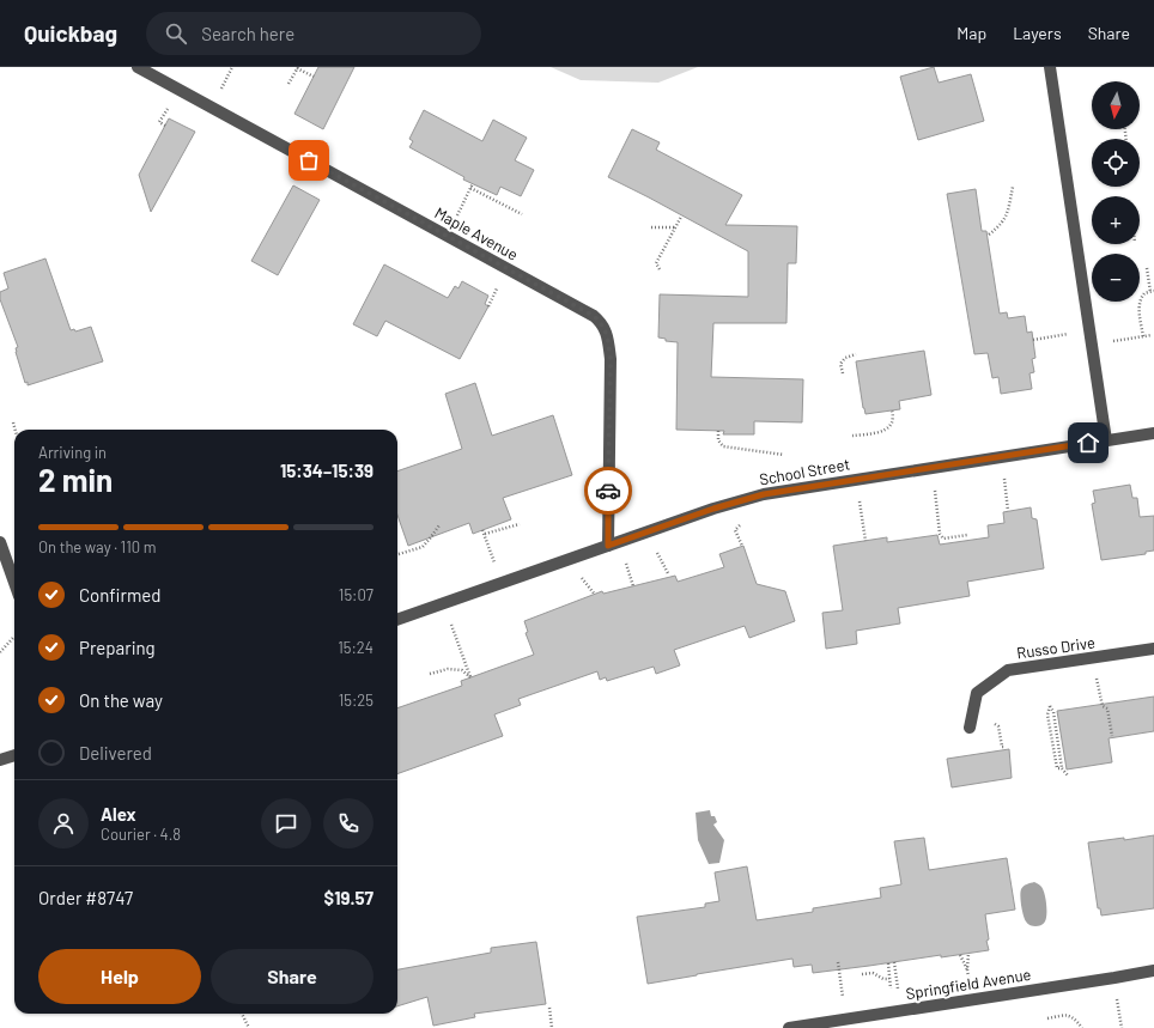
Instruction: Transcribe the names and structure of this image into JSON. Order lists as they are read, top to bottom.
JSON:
{
  "streets": {
    "street": [
      "Maple Avenue",
      "School Street",
      "Russo Drive",
      "Springfield Avenue"
    ]
  },
  "crossings": [
    ["Maple Avenue", "School Street"]
  ],
  "north": "bottom",
  "page": {
    "header": "Quickbag",
    "search": "Search here",
    "nav": ["Map", "Layers", "Share"],
    "map_buttons": ["+", "−"],
    "heading": ["2 min", "Arriving in", "15:34–15:39"],
    "panel": [
      "Alex",
      "Courier · 4.8",
      "Order #8747",
      "$19.57"
    ],
    "bar": "On the way · 110 m",
    "list": [
      ["Confirmed", "15:07"],
      ["Preparing", "15:24"],
      ["On the way", "15:25"],
      "Delivered"
    ],
    "buttons": ["Help", "Share"]
  }
}
